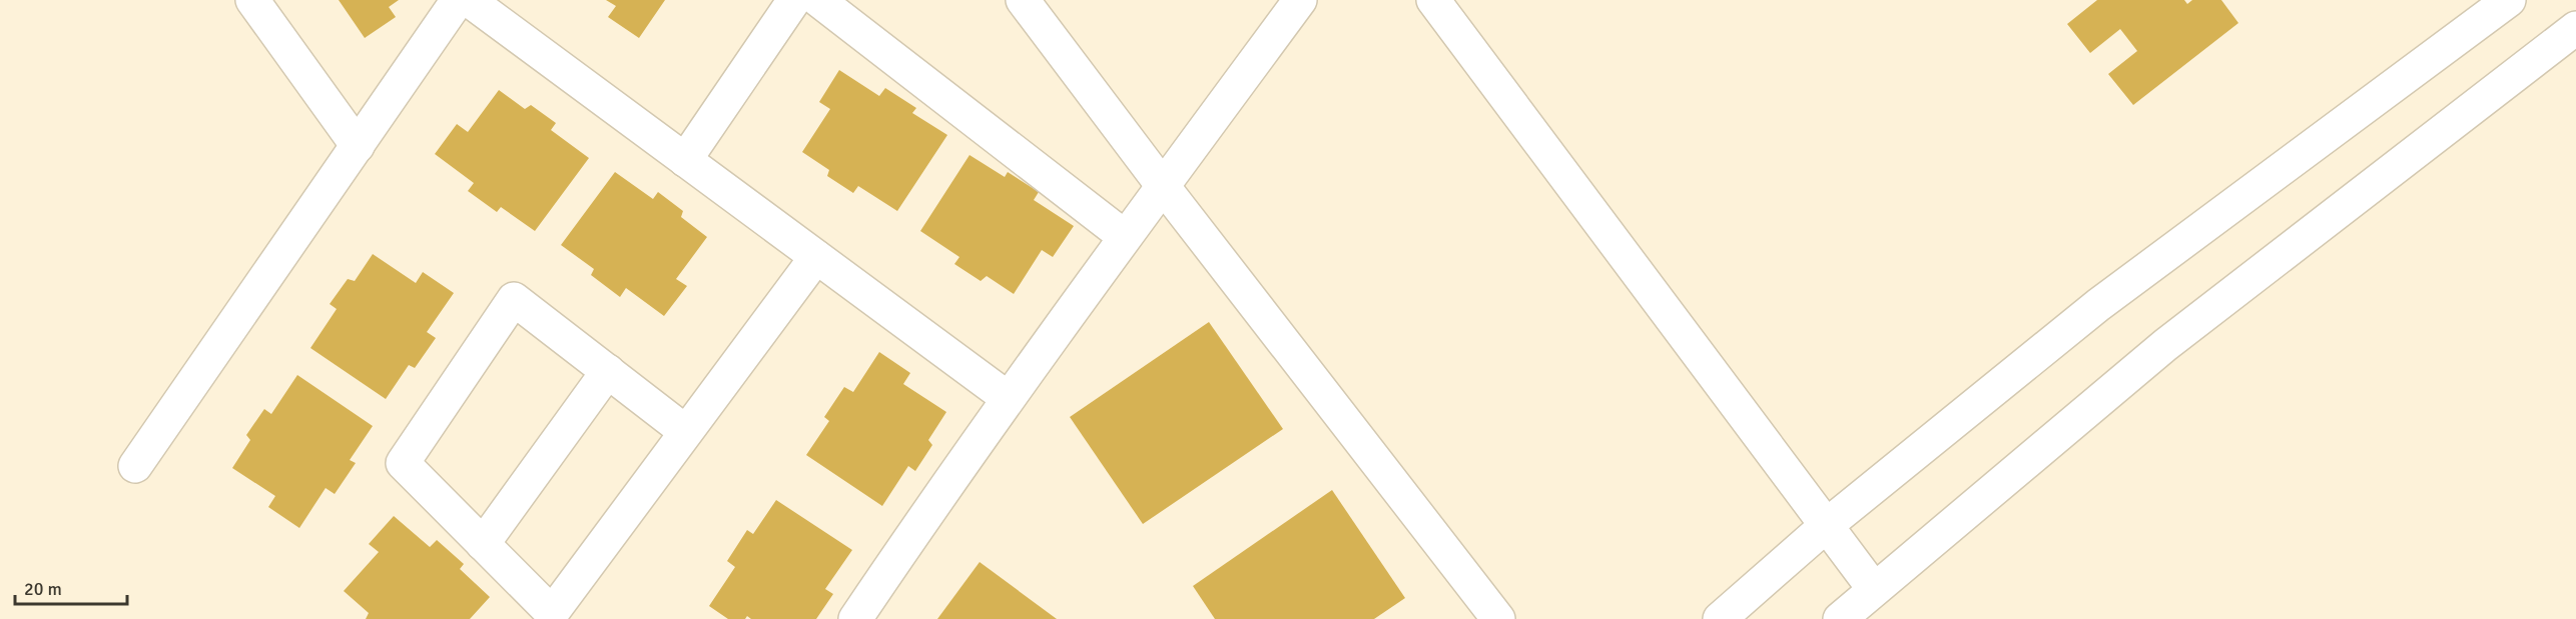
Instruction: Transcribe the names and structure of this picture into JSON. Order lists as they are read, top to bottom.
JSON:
{
  "scale_bar": "20 m"
}
